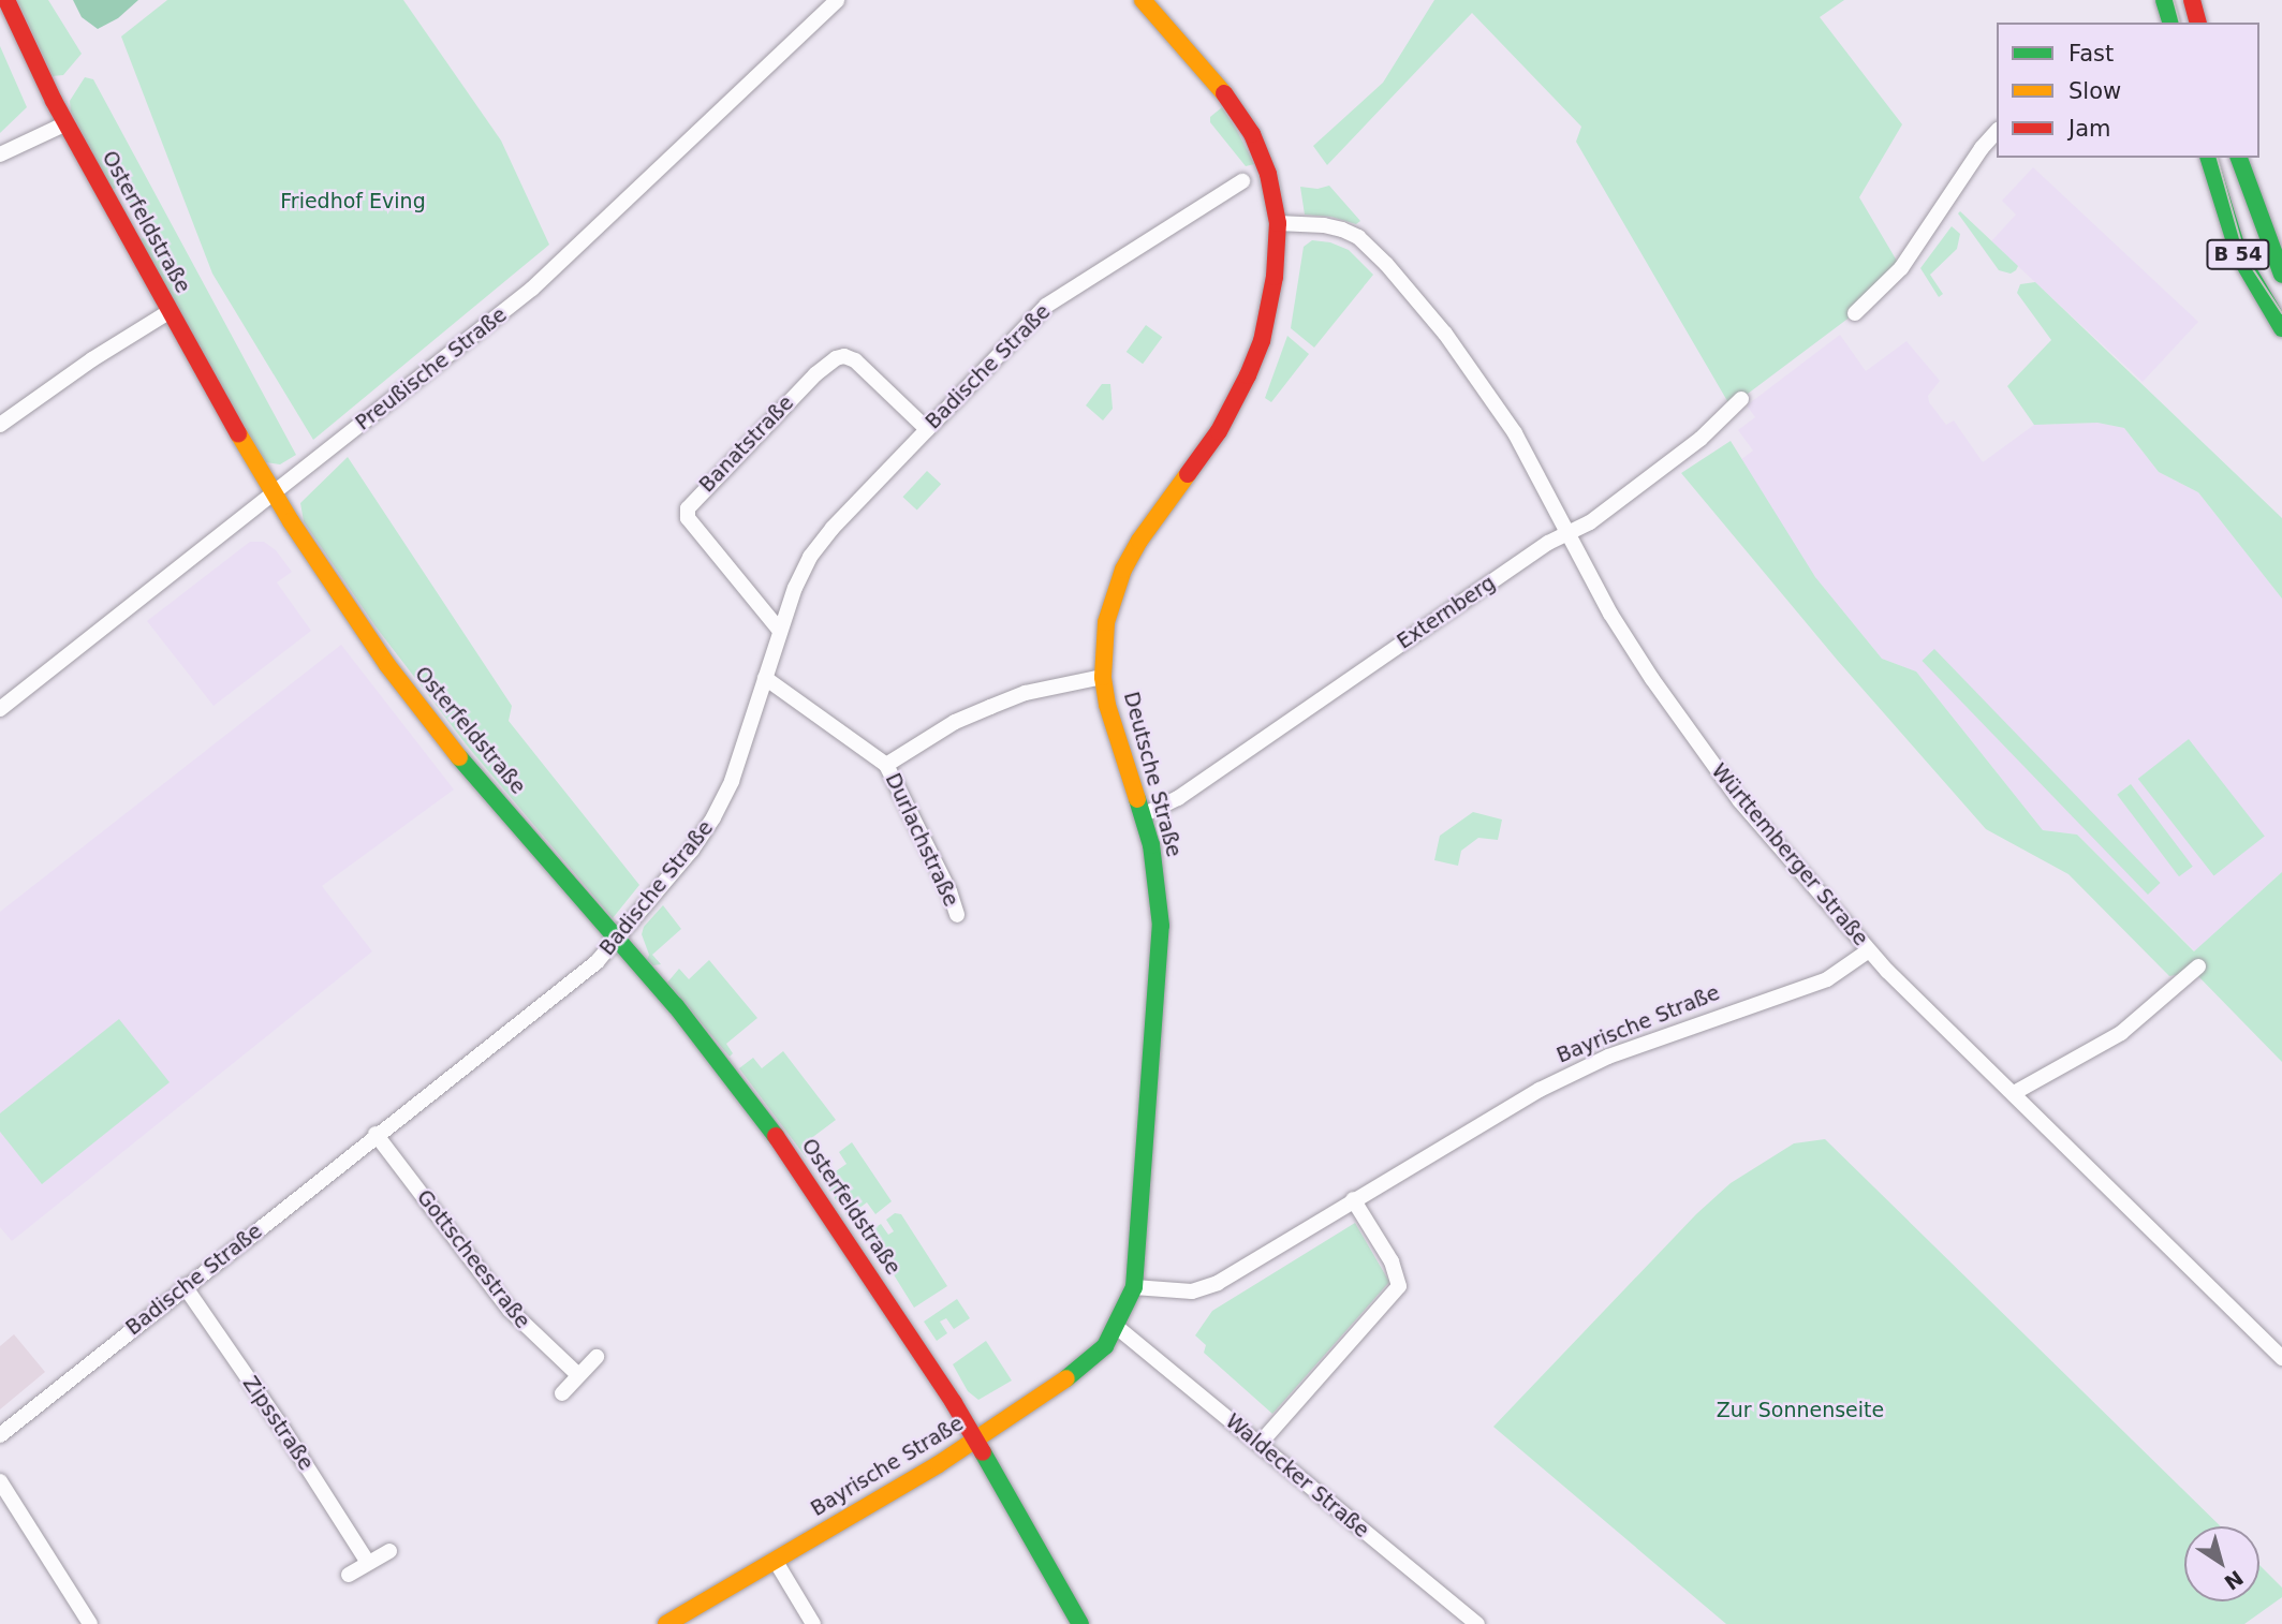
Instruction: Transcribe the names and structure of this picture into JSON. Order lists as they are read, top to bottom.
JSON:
{
  "streets": {
    "street": [
      "Osterfeldstraße",
      "B 54",
      "Badische Straße",
      "Preußische Straße",
      "Banatstraße",
      "Externberg",
      "Deutsche Straße",
      "Durlachstraße",
      "Württemberger Straße",
      "Bayrische Straße",
      "Gottscheestraße",
      "Zipsstraße",
      "Waldecker Straße"
    ]
  },
  "crossings": [
    ["Osterfeldstraße", "Badische Straße"],
    ["Osterfeldstraße", "Preußische Straße"],
    ["Osterfeldstraße", "Bayrische Straße"],
    ["Badische Straße", "Banatstraße"],
    ["Badische Straße", "Durlachstraße"],
    ["Badische Straße", "Gottscheestraße"],
    ["Badische Straße", "Zipsstraße"],
    ["Externberg", "Deutsche Straße"],
    ["Externberg", "Württemberger Straße"],
    ["Deutsche Straße", "Durlachstraße"],
    ["Deutsche Straße", "Württemberger Straße"],
    ["Deutsche Straße", "Bayrische Straße"],
    ["Deutsche Straße", "Waldecker Straße"],
    ["Württemberger Straße", "Bayrische Straße"],
    ["Bayrische Straße", "Waldecker Straße"]
  ],
  "parks": ["Friedhof Eving", "Zur Sonnenseite"],
  "legend": ["Fast", "Slow", "Jam"],
  "north": "bottom right"
}
